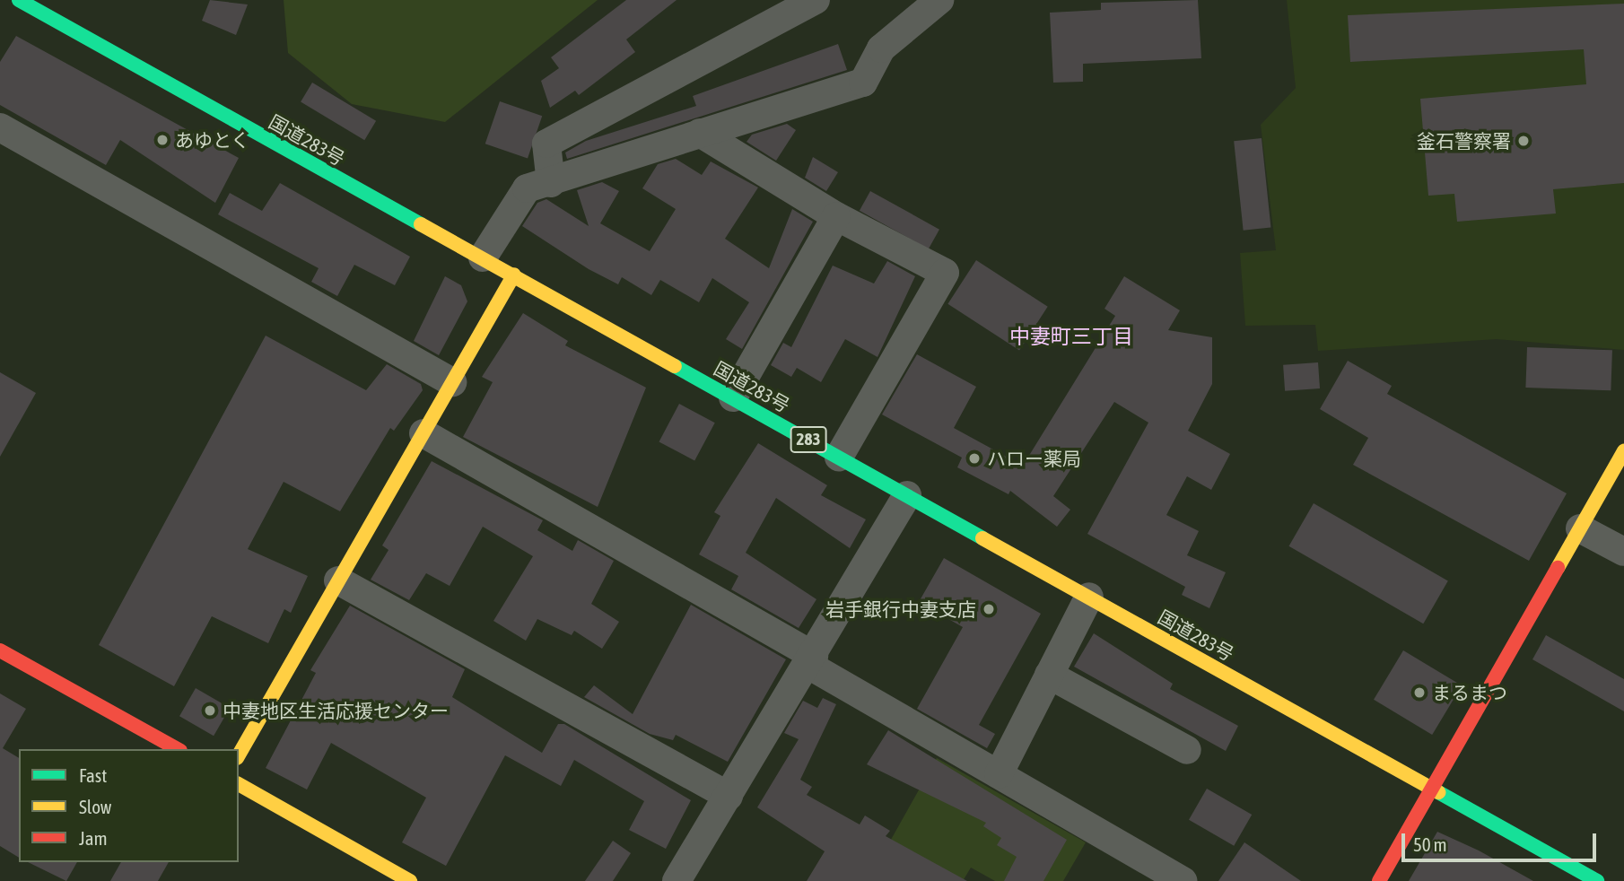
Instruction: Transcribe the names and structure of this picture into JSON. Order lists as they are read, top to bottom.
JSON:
{
  "streets": {
    "main road": ["国道283号", "283"]
  },
  "districts": ["中妻町三丁目"],
  "places": [
    "あゆとく",
    "釜石警察署",
    "ハロー薬局",
    "岩手銀行中妻支店",
    "まるまつ",
    "中妻地区生活応援センター"
  ],
  "legend": ["Fast", "Slow", "Jam"],
  "scale_bar": "50 m"
}
